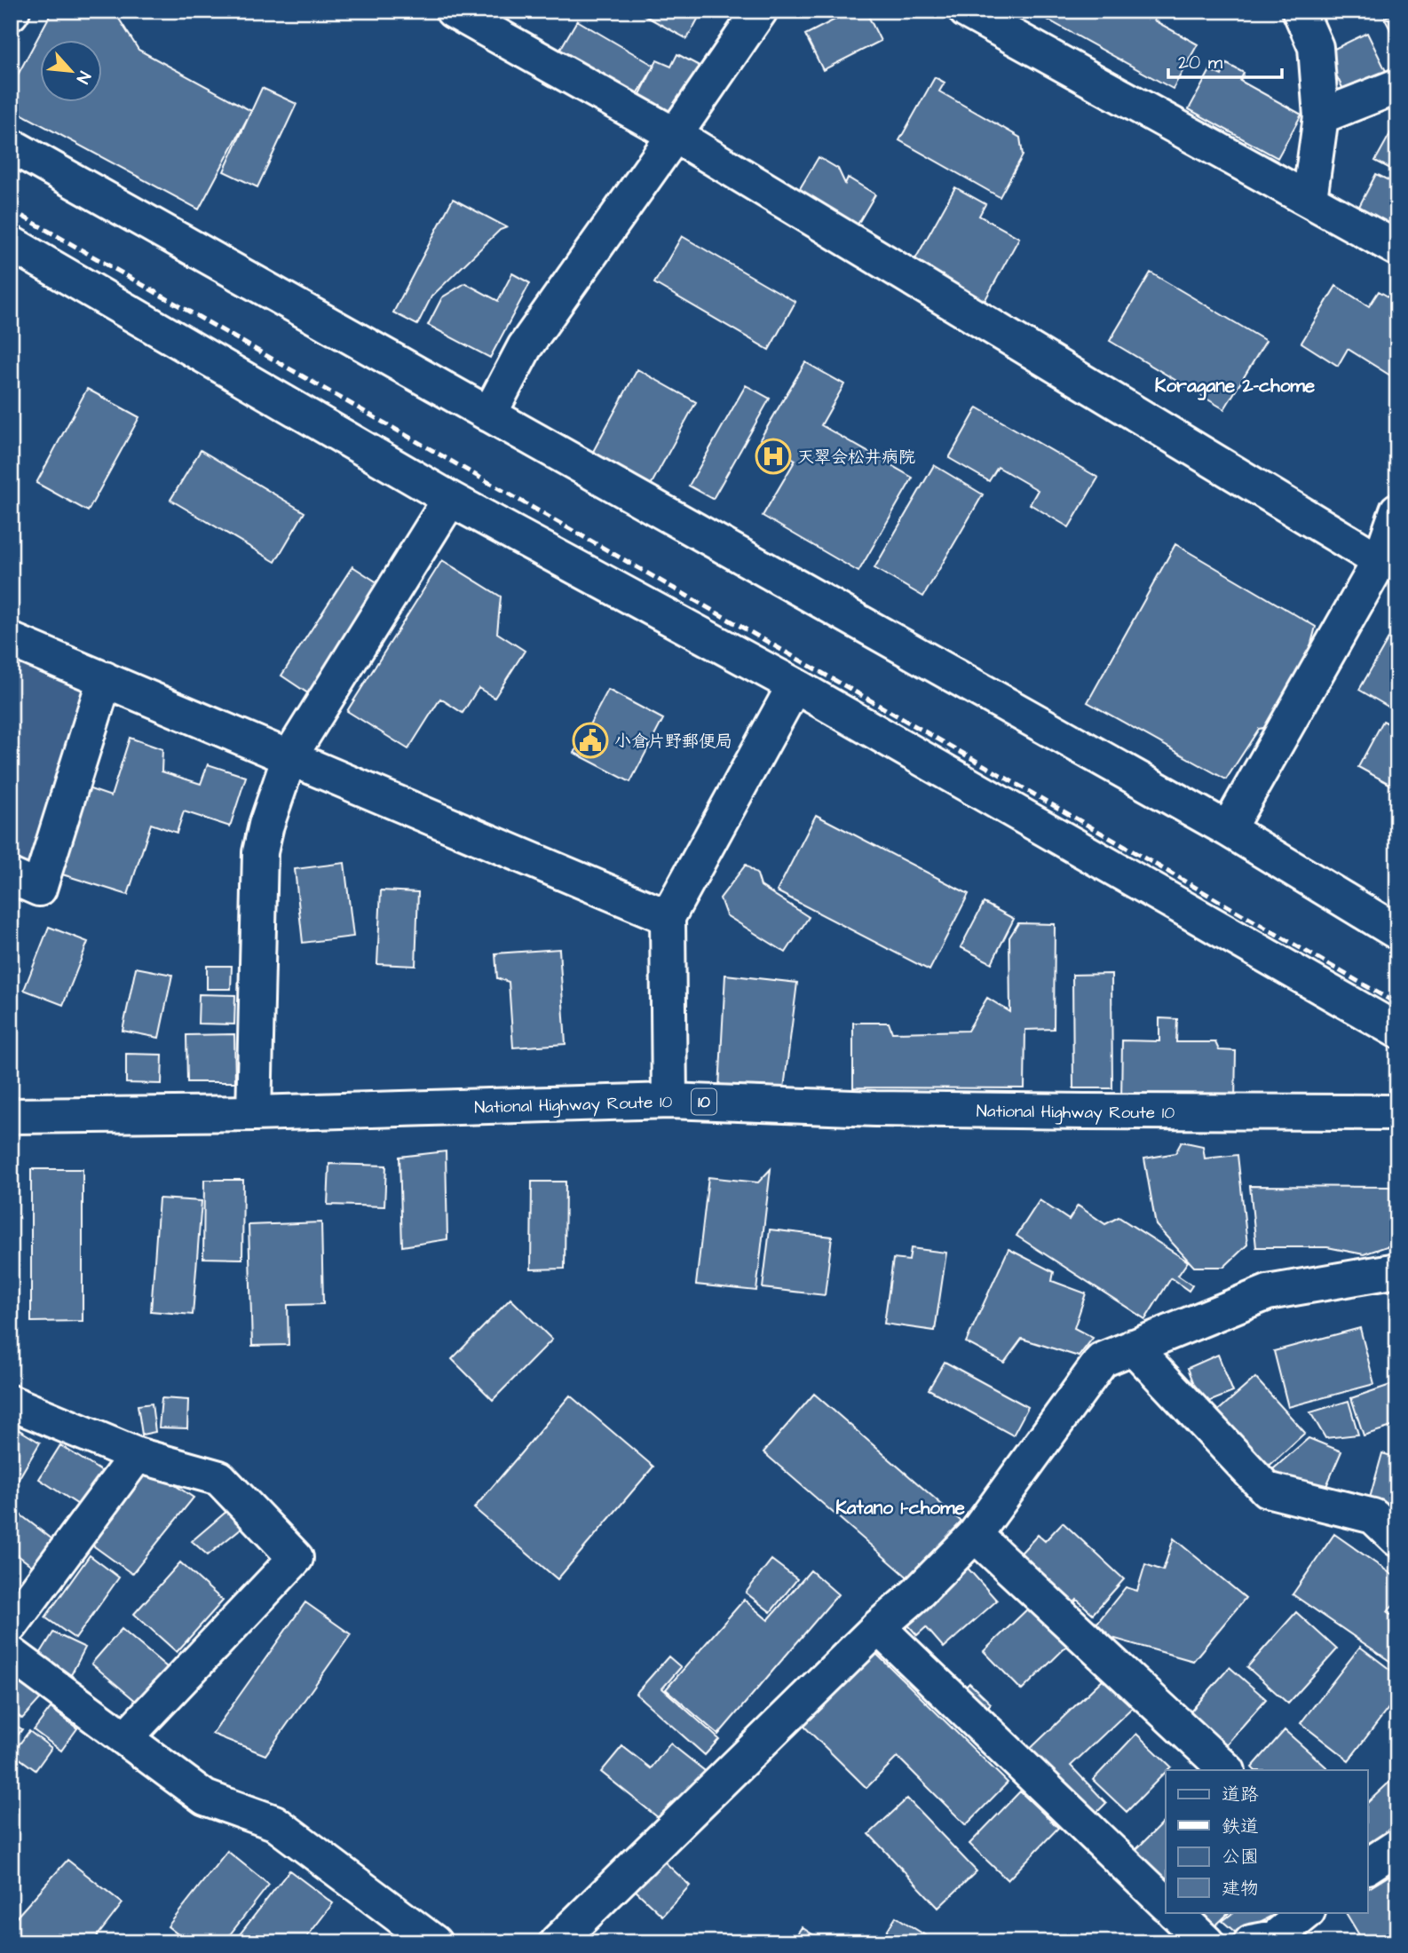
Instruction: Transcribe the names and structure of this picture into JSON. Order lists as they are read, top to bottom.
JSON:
{
  "streets": {
    "main road": ["10", "National Highway Route 10"]
  },
  "districts": ["Koragane 2-chome", "Katano 1-chome"],
  "places": {
    "hospital": ["天翠会松井病院"],
    "public building": ["小倉片野郵便局"]
  },
  "legend": [
    "道路",
    "鉄道",
    "公園",
    "建物"
  ],
  "scale_bar": "20 m",
  "north": "bottom right"
}
